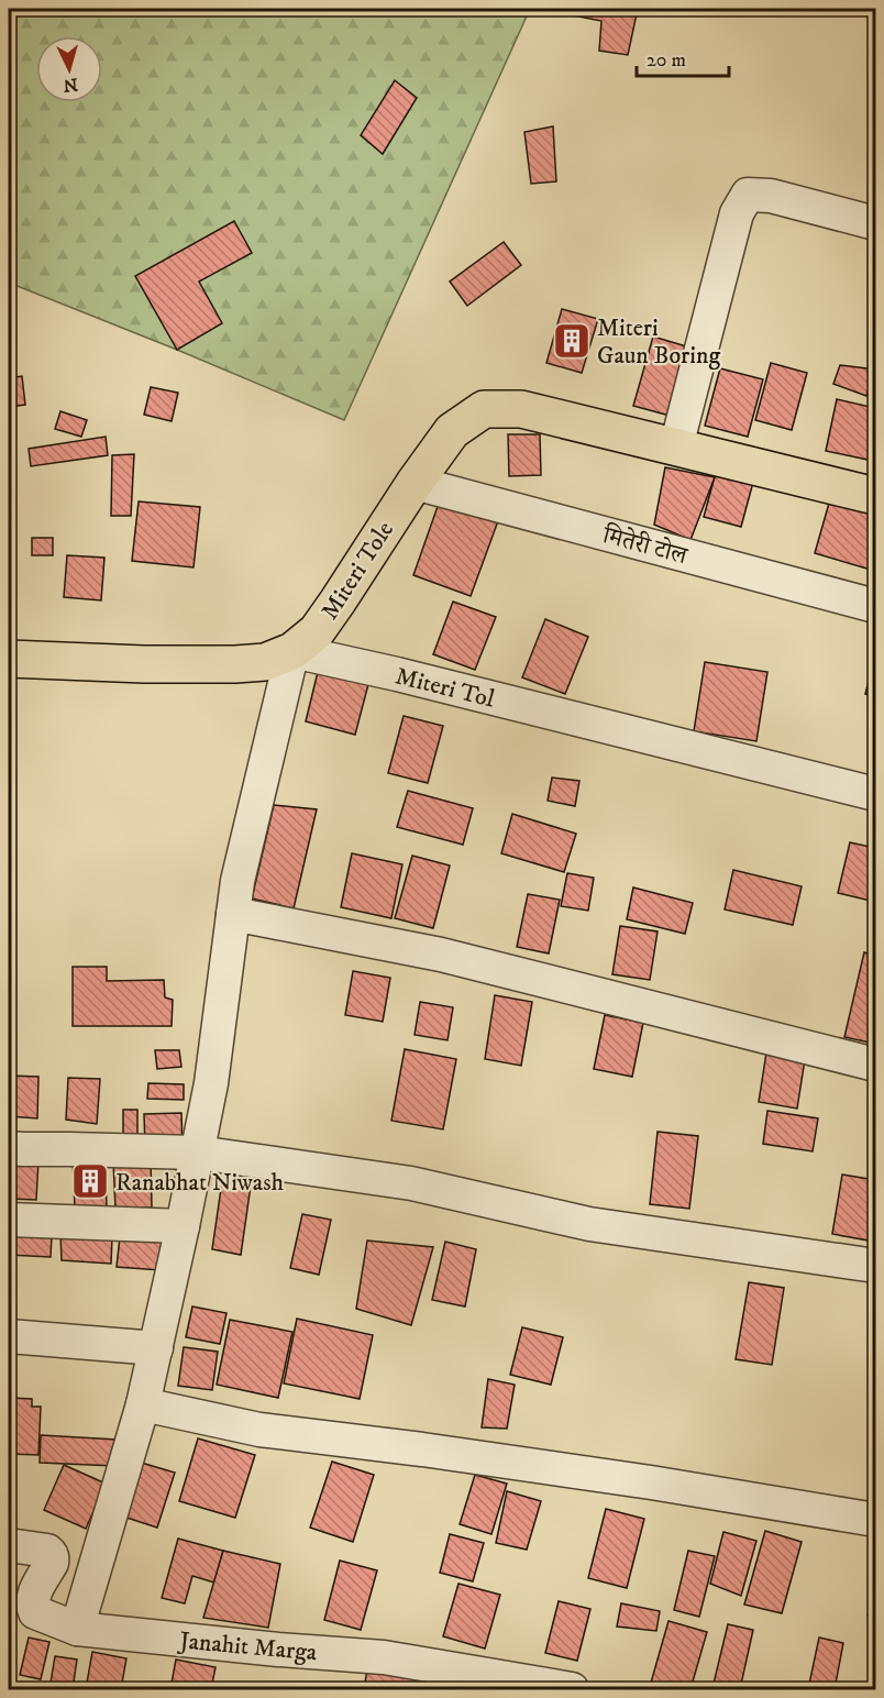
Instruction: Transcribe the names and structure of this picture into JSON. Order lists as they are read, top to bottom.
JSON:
{
  "streets": {
    "main road": ["Miteri Tole"],
    "street": ["मितेरी टोल", "Miteri Tol", "Janahit Marga"]
  },
  "crossings": [
    ["मितेरी टोल", "Miteri Tole"],
    ["Miteri Tole", "Miteri Tol"]
  ],
  "places": {
    "building": ["Miteri Gaun Boring", "Ranabhat Niwash"]
  },
  "scale_bar": "20 m",
  "north": "bottom"
}
